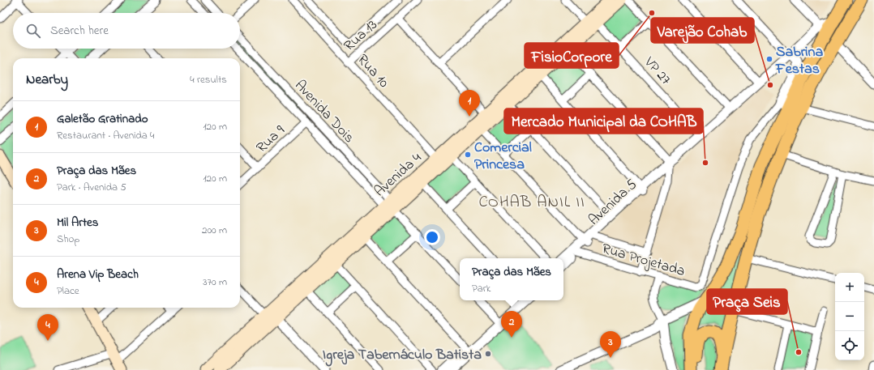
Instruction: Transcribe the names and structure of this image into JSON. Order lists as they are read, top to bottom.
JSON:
{
  "streets": {
    "main road": ["Avenida 4"],
    "street": [
      "Rua 13",
      "Rua 10",
      "VP 27",
      "Avenida Dois",
      "Rua 9",
      "Avenida 5",
      "Rua Projetada"
    ]
  },
  "crossings": [
    ["Rua 13", "Rua 10"],
    ["Rua 10", "Avenida 4"],
    ["VP 27", "Avenida 4"],
    ["VP 27", "Avenida 5"],
    ["Avenida Dois", "Rua 9"],
    ["Avenida Dois", "Avenida 4"],
    ["Avenida 5", "Rua Projetada"]
  ],
  "districts": ["COHAB ANIL II"],
  "places": [
    "FisioCorpore",
    "Sabrina Festas",
    "Varejão Cohab",
    "Comercial Princesa",
    "Mercado Municipal da COHAB",
    "Praça Seis",
    "Igreja Tabernáculo Batista"
  ],
  "page": {
    "search": "Search here",
    "heading": ["Nearby", "4 results"],
    "pins": [
      "1",
      "2",
      "4",
      "3"
    ],
    "list": [
      {
        "mark": "1",
        "name": "Galetão Gratinado",
        "note": "Restaurant · Avenida 4",
        "value": "120 m"
      },
      {
        "mark": "2",
        "name": "Praça das Mães",
        "note": "Park · Avenida 5",
        "value": "120 m"
      },
      {
        "mark": "3",
        "name": "Mil Artes",
        "note": "Shop",
        "value": "200 m"
      },
      {
        "mark": "4",
        "name": "Arena Vip Beach",
        "note": "Place",
        "value": "370 m"
      }
    ],
    "popup": ["Praça das Mães", "Park"],
    "map_buttons": ["+", "−"]
  }
}
